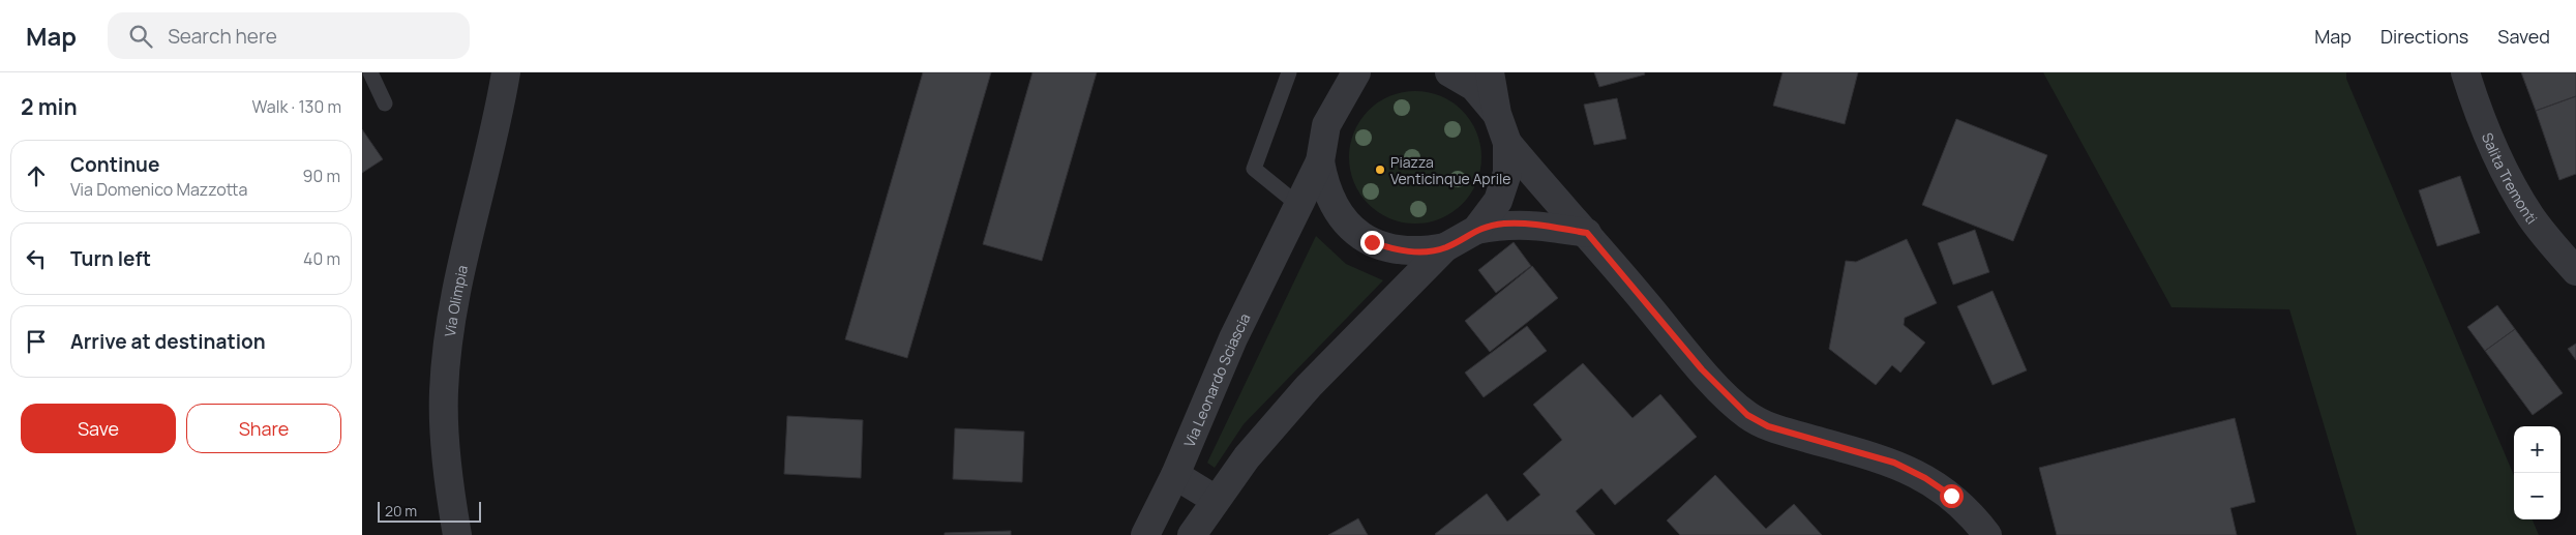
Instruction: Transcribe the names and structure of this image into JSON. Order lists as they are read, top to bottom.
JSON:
{
  "streets": {
    "street": ["Salita Tremonti", "Via Olimpia", "Via Leonardo Sciascia"]
  },
  "places": ["Piazza Venticinque Aprile"],
  "scale_bar": "20 m",
  "page": {
    "header": "Map",
    "search": "Search here",
    "nav": ["Map", "Directions", "Saved"],
    "heading": ["2 min", "Walk · 130 m"],
    "list": [
      ["Continue", "Via Domenico Mazzotta", "90 m"],
      ["Turn left", "40 m"],
      "Arrive at destination"
    ],
    "buttons": ["Save", "Share"],
    "map_buttons": ["+", "−"],
    "scale": "20 m"
  }
}
